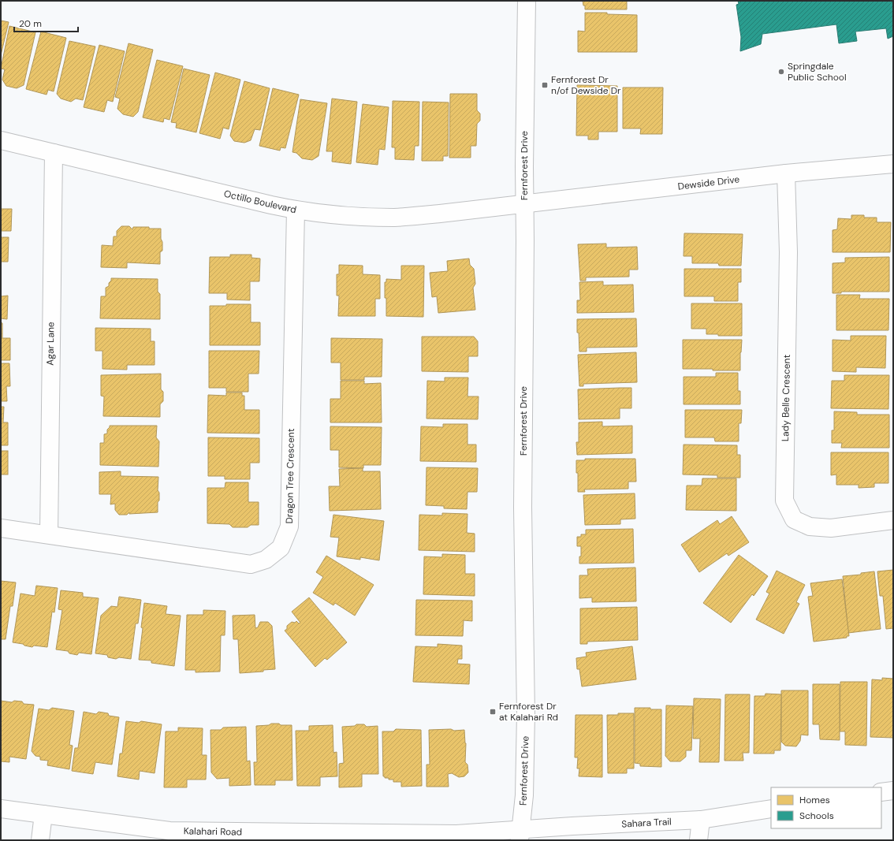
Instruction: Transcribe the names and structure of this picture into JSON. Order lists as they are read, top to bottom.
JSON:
{
  "streets": {
    "street": [
      "Fernforest Drive",
      "Dewside Drive",
      "Octillo Boulevard",
      "Agar Lane",
      "Lady Belle Crescent",
      "Dragon Tree Crescent",
      "Sahara Trail",
      "Kalahari Road"
    ]
  },
  "crossings": [
    ["Fernforest Drive", "Dewside Drive"],
    ["Fernforest Drive", "Octillo Boulevard"],
    ["Fernforest Drive", "Sahara Trail"],
    ["Fernforest Drive", "Kalahari Road"],
    ["Dewside Drive", "Octillo Boulevard"],
    ["Dewside Drive", "Lady Belle Crescent"],
    ["Octillo Boulevard", "Agar Lane"],
    ["Octillo Boulevard", "Dragon Tree Crescent"],
    ["Agar Lane", "Dragon Tree Crescent"],
    ["Sahara Trail", "Kalahari Road"]
  ],
  "places": {
    "other": ["Springdale Public School"],
    "transit": ["Fernforest Dr n/of Dewside Dr", "Fernforest Dr at Kalahari Rd"]
  },
  "legend": ["Homes", "Schools"],
  "scale_bar": "20 m"
}
